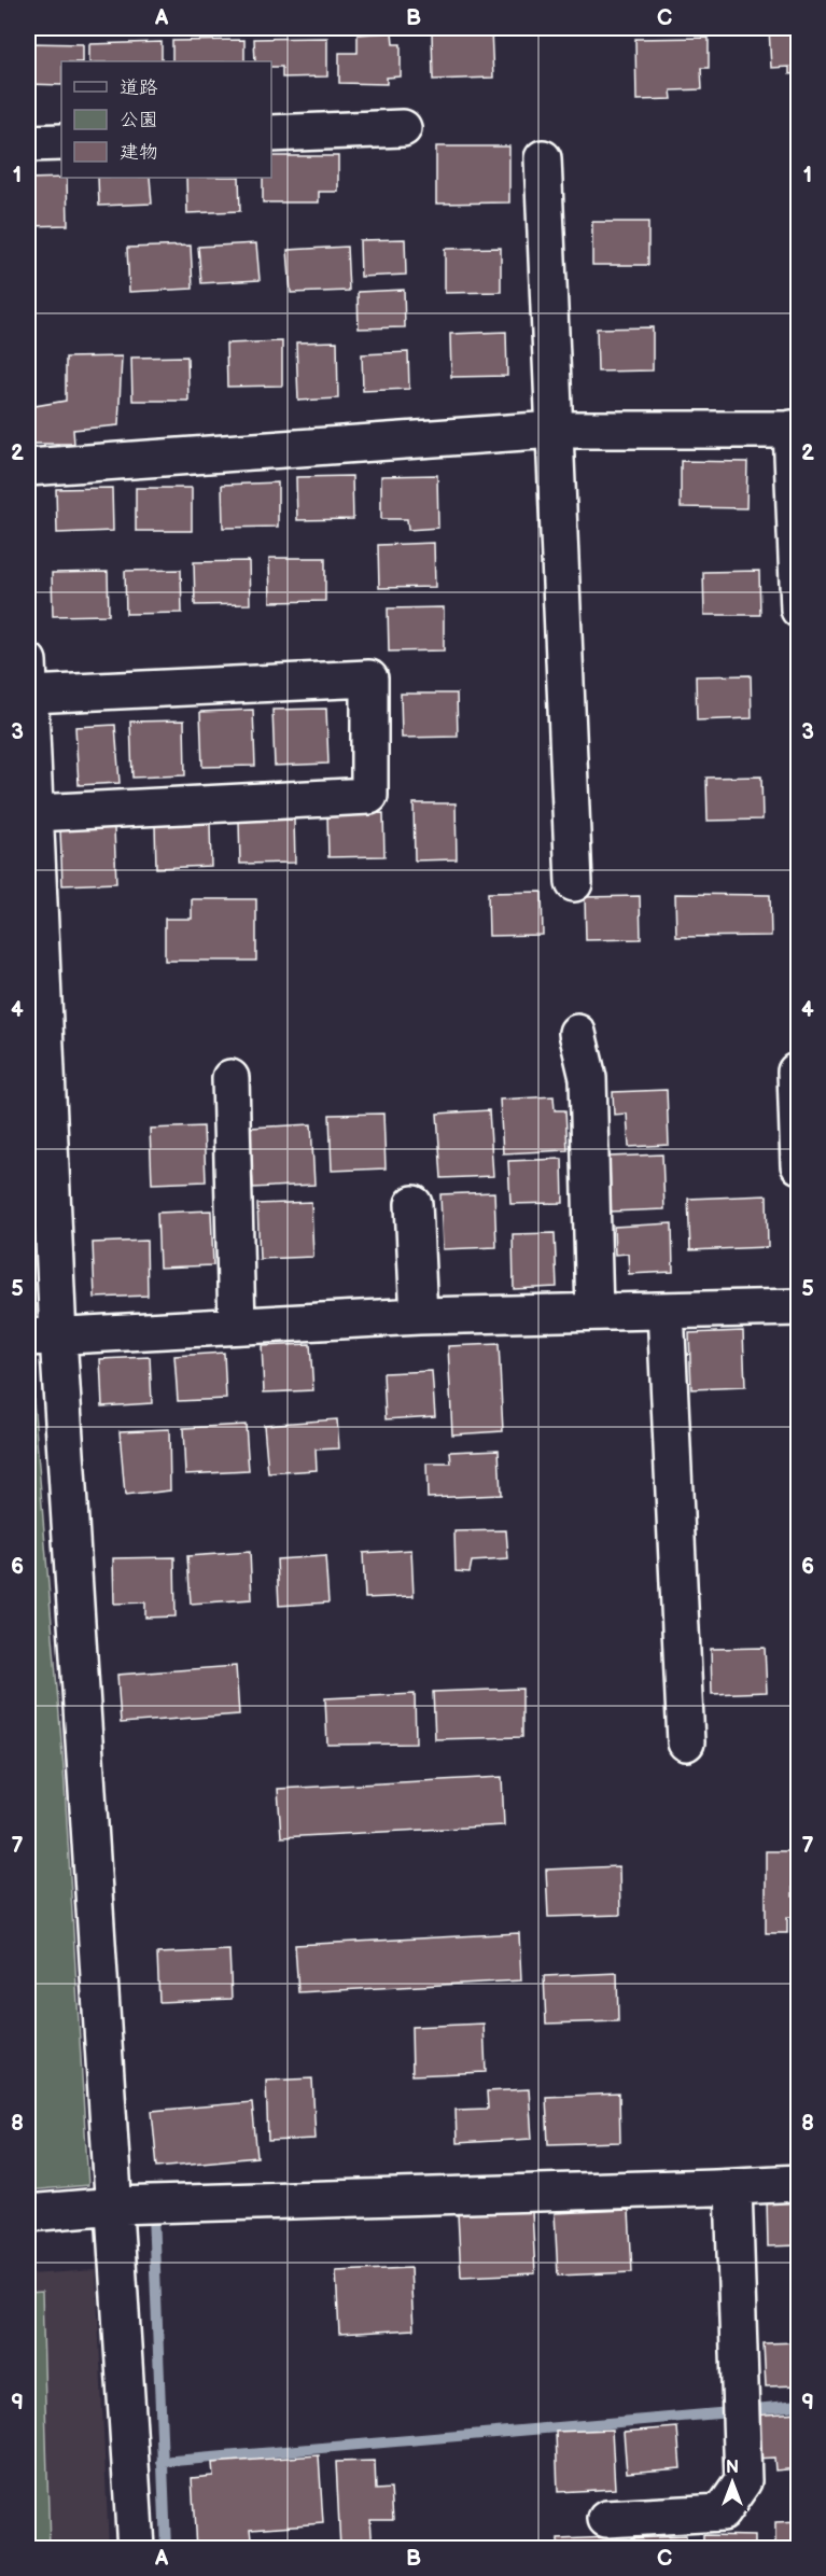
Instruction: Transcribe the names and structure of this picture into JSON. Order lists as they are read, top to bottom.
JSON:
{
  "legend": ["道路", "公園", "建物"],
  "north": "top",
  "grid": {
    "columns": ["A", "B", "C"],
    "rows": [
      "1",
      "2",
      "3",
      "4",
      "5",
      "6",
      "7",
      "8",
      "9"
    ]
  }
}
